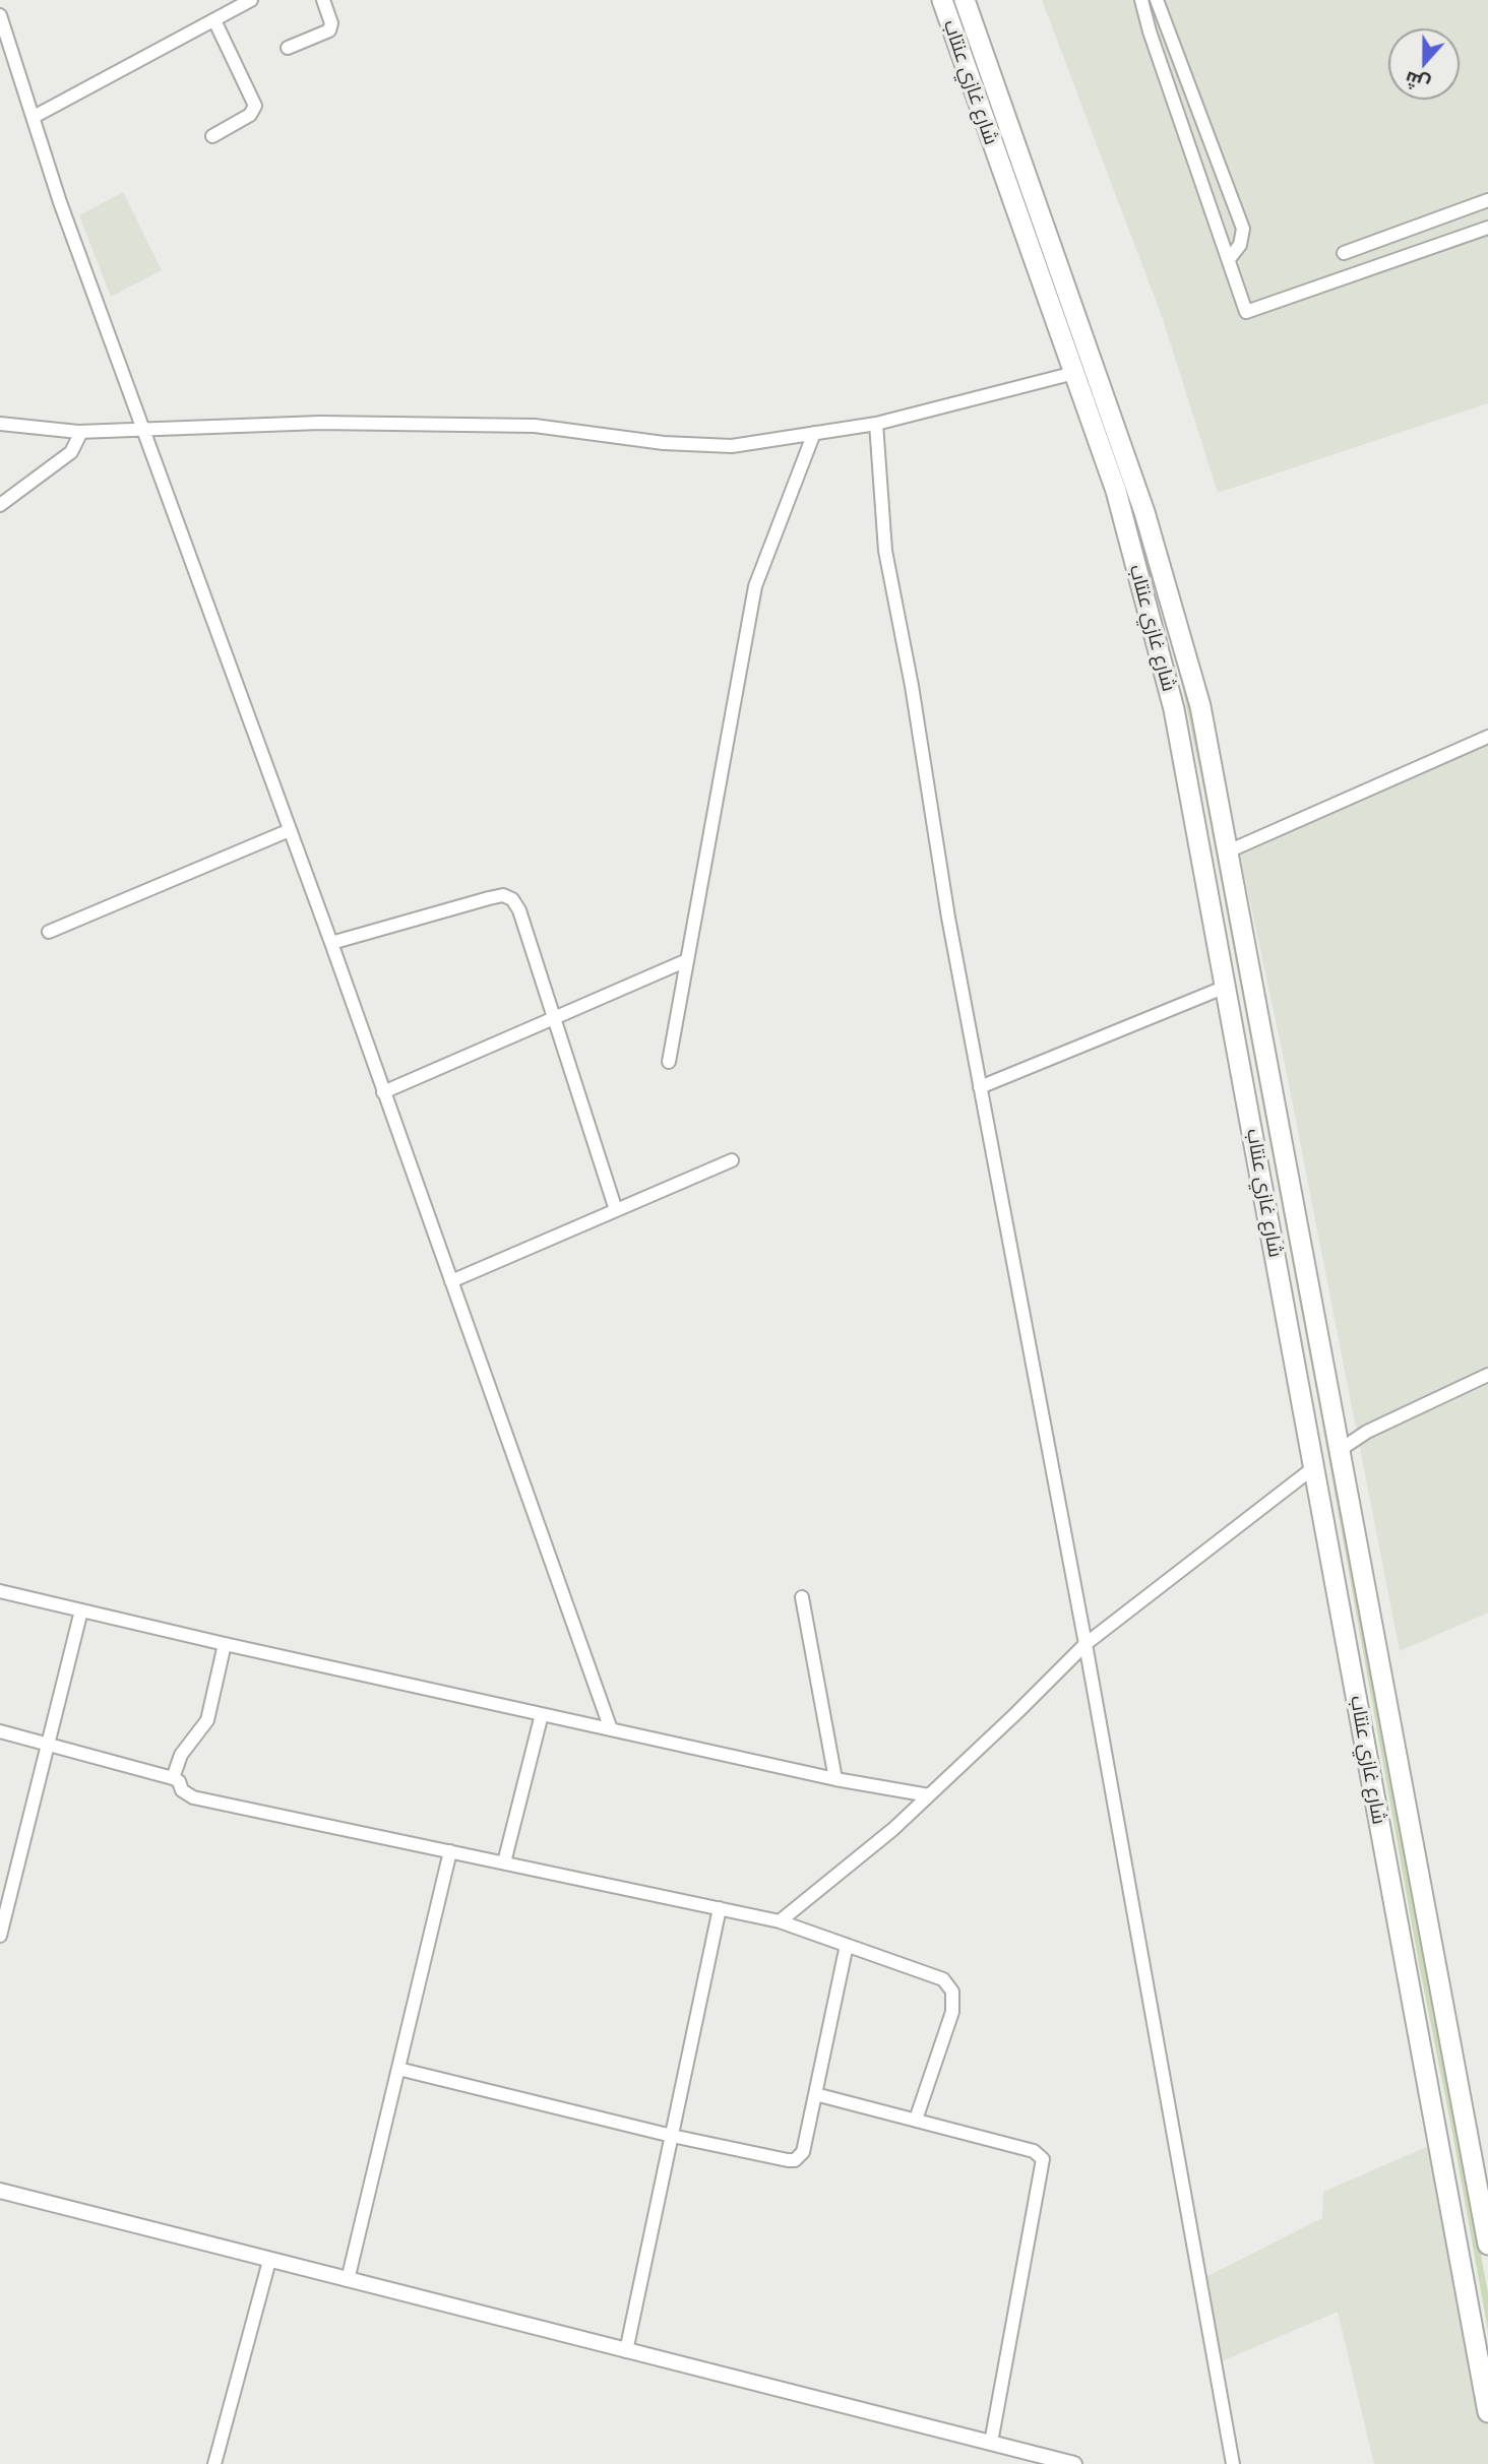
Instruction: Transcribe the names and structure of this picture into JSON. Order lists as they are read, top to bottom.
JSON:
{
  "streets": {
    "highway": ["شارع غازي عنتاب"]
  },
  "north": "bottom"
}
